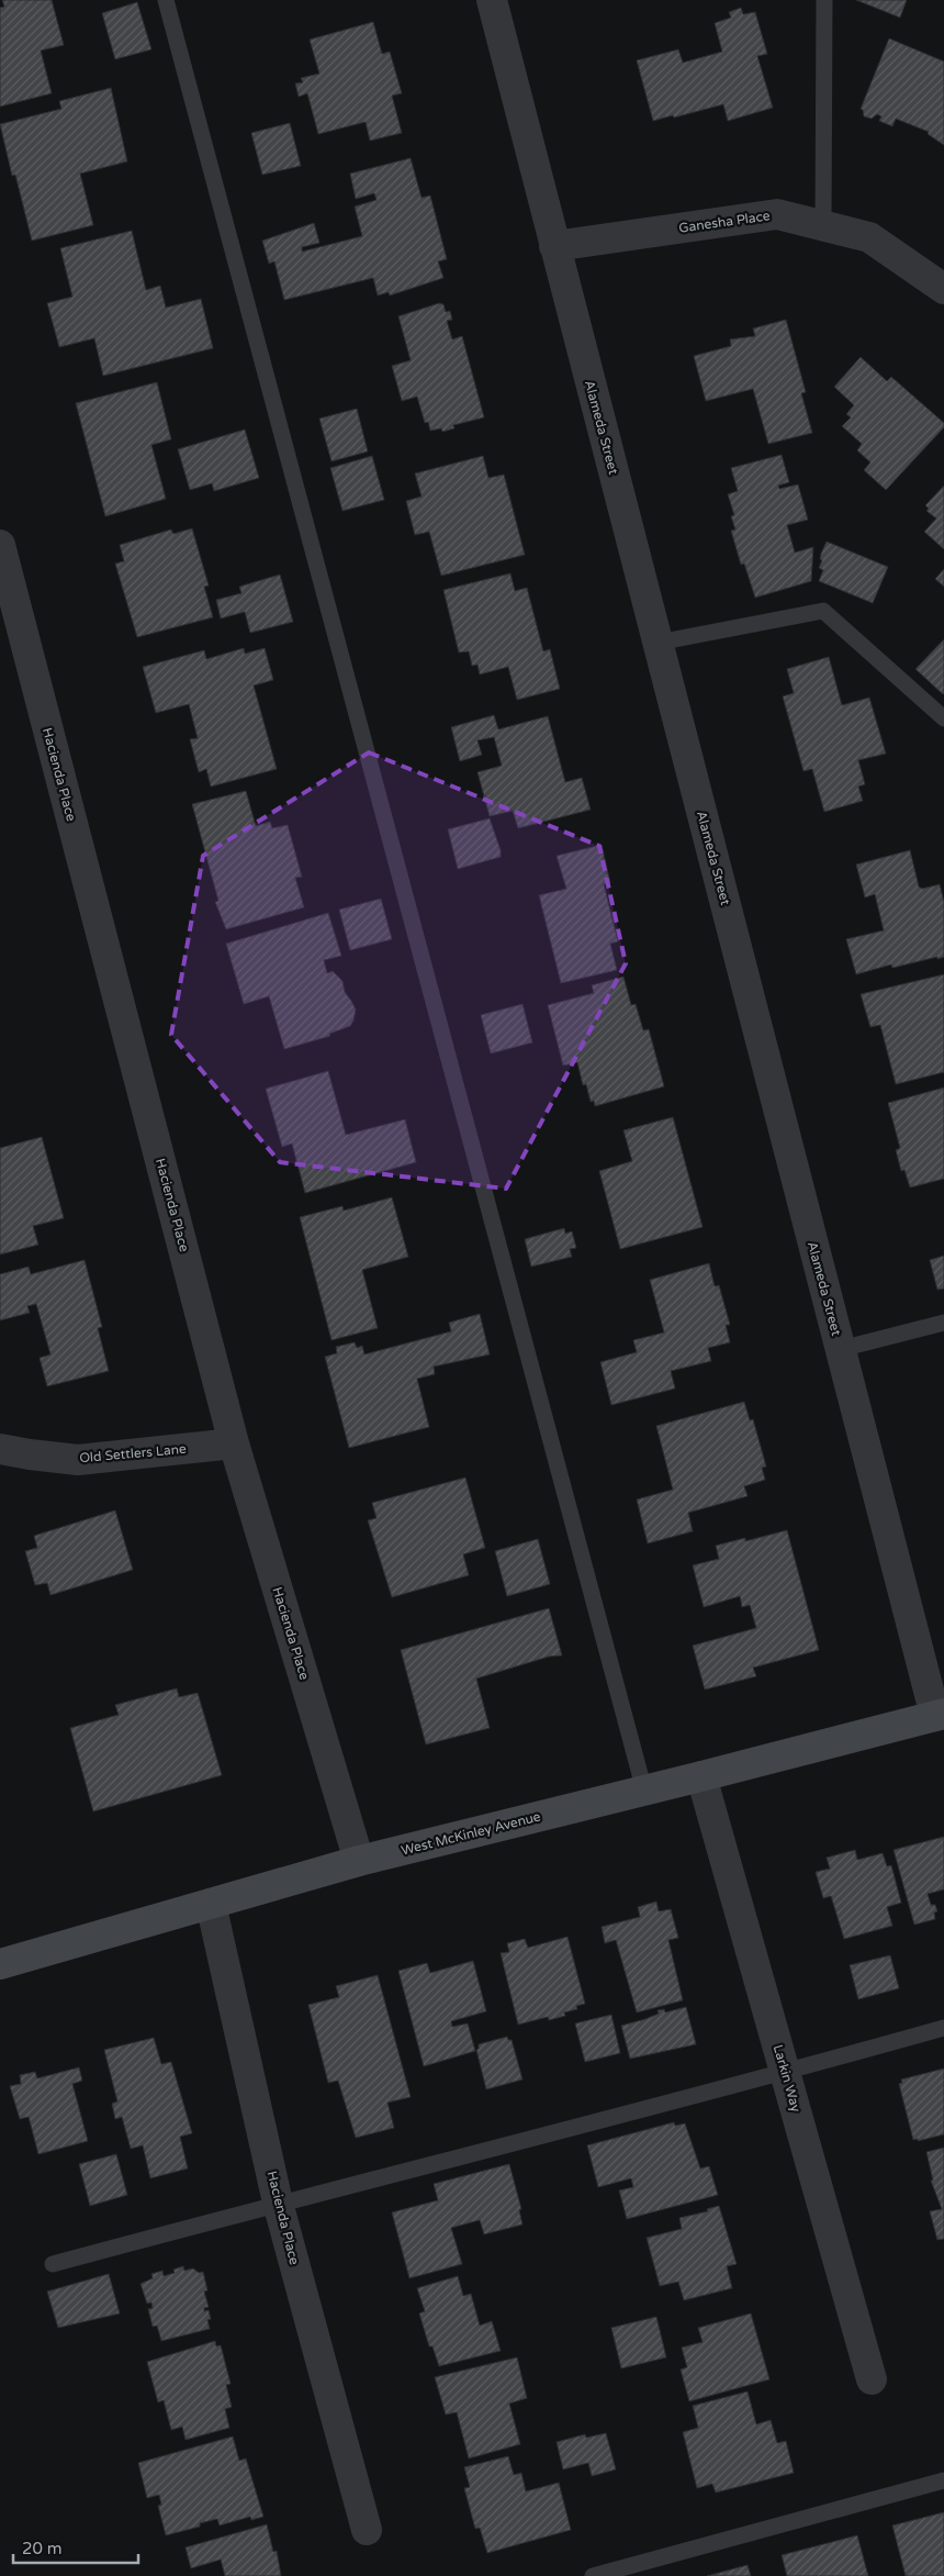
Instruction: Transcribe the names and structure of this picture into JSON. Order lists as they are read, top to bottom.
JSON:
{
  "streets": {
    "main road": ["West McKinley Avenue"],
    "street": [
      "Ganesha Place",
      "Alameda Street",
      "Hacienda Place",
      "Old Settlers Lane",
      "Larkin Way"
    ]
  },
  "crossings": [
    ["Ganesha Place", "Alameda Street"],
    ["Alameda Street", "West McKinley Avenue"],
    ["Hacienda Place", "Old Settlers Lane"],
    ["Hacienda Place", "West McKinley Avenue"],
    ["West McKinley Avenue", "Larkin Way"]
  ],
  "scale_bar": "20 m"
}
